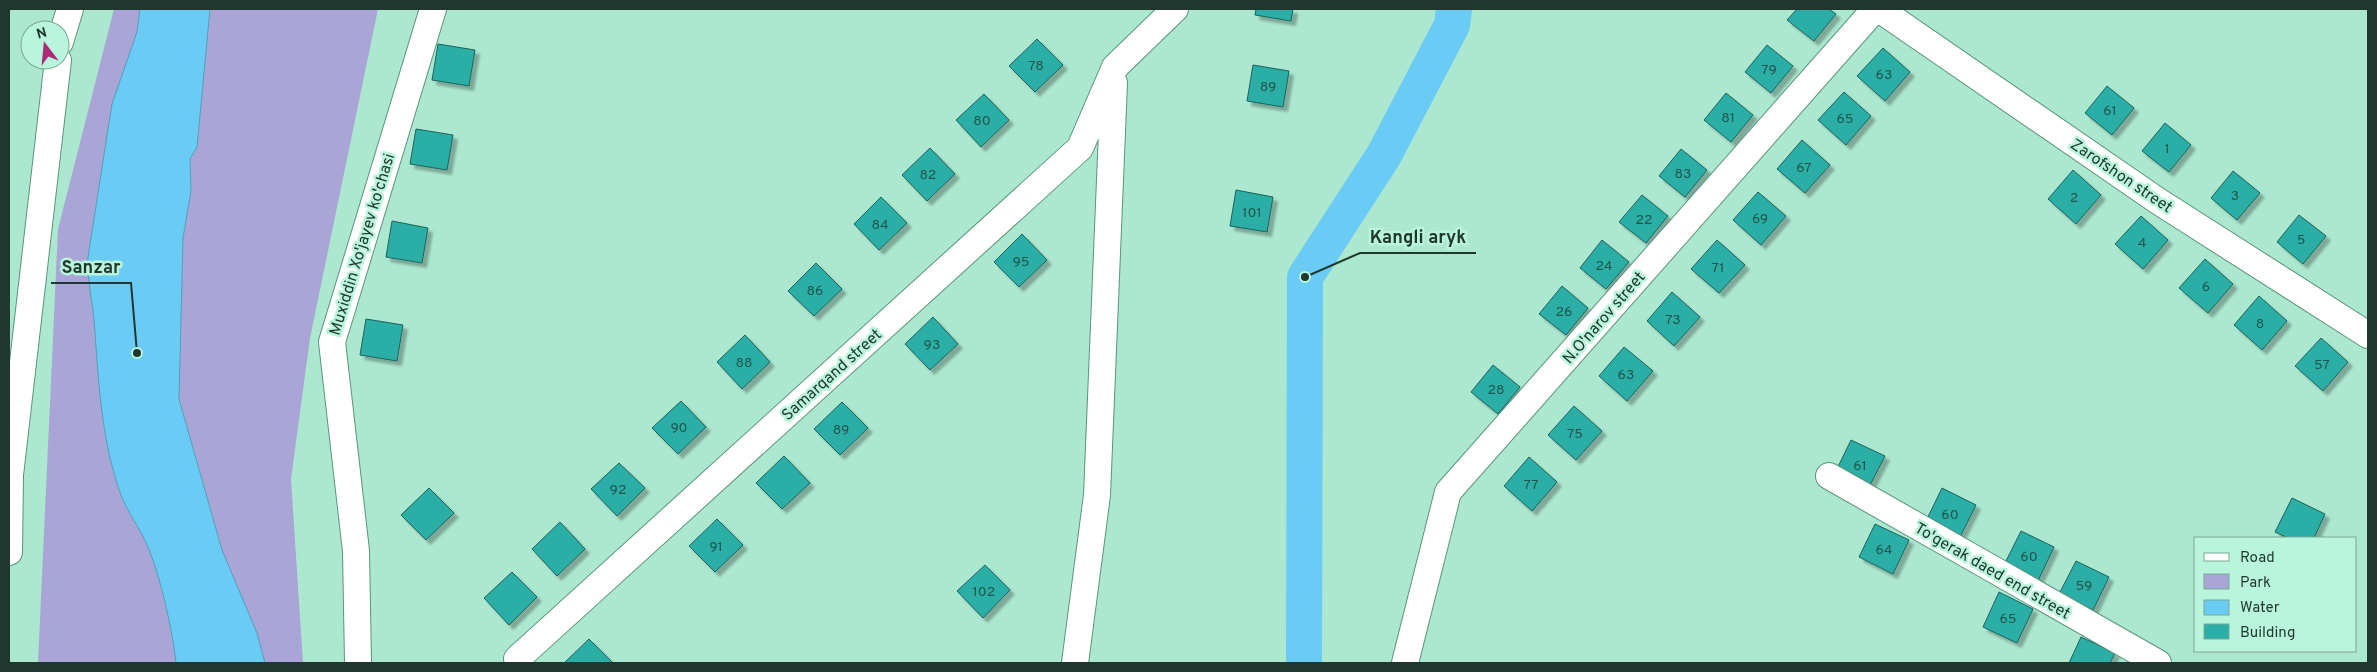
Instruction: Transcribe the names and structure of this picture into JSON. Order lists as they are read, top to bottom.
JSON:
{
  "streets": {
    "street": [
      "Zarofshon street",
      "Muxiddin Xo'jayev ko'chasi",
      "N.O'narov street",
      "Samarqand street",
      "To'gerak daed end street"
    ]
  },
  "places": ["Kangli aryk", "Sanzar"],
  "house_numbers": [
    "78",
    "79",
    "63",
    "89",
    "61",
    "81",
    "65",
    "80",
    "1",
    "67",
    "83",
    "82",
    "3",
    "2",
    "101",
    "69",
    "22",
    "84",
    "5",
    "4",
    "95",
    "24",
    "71",
    "6",
    "86",
    "26",
    "73",
    "8",
    "93",
    "88",
    "57",
    "63",
    "28",
    "90",
    "89",
    "75",
    "61",
    "77",
    "92",
    "60",
    "91",
    "64",
    "60",
    "59",
    "102",
    "65"
  ],
  "legend": [
    "Road",
    "Park",
    "Water",
    "Building"
  ],
  "north": "top"
}
